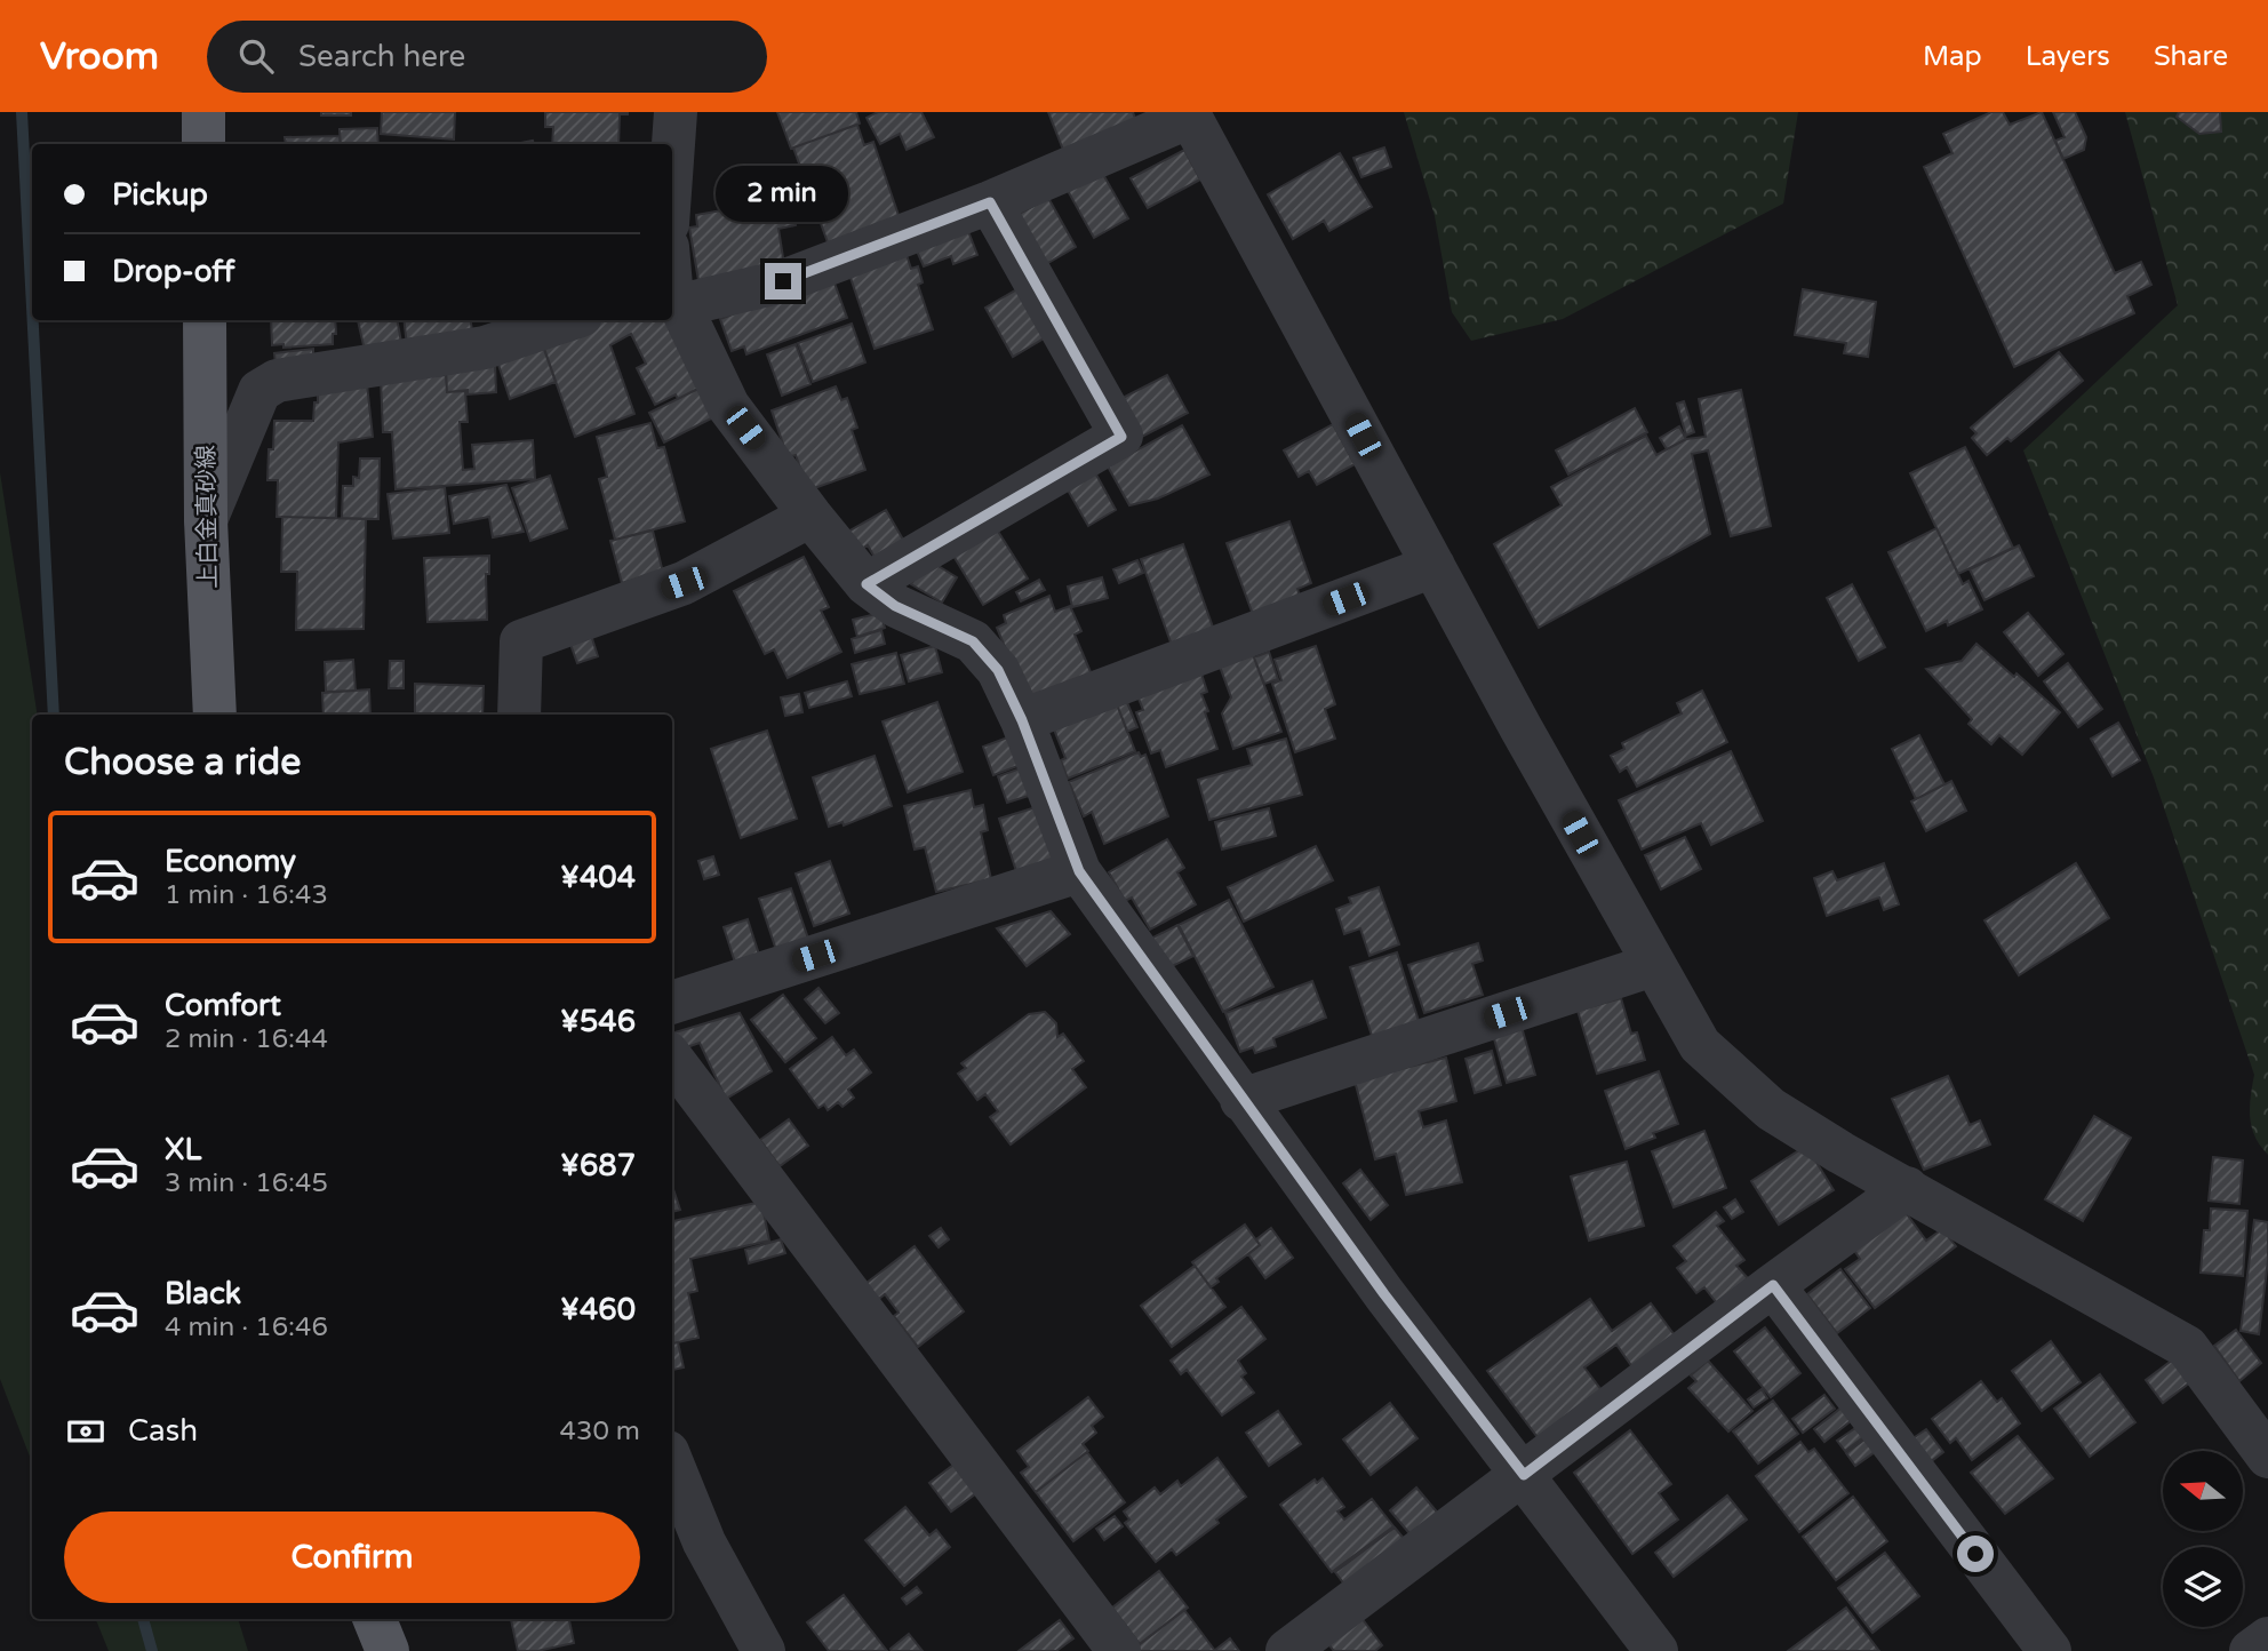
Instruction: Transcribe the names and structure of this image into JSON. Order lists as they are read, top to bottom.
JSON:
{
  "streets": {
    "main road": ["上白金真砂線"]
  },
  "north": "left",
  "page": {
    "header": "Vroom",
    "search": "Search here",
    "nav": ["Map", "Layers", "Share"],
    "banner": ["Pickup", "Drop-off"],
    "bubble": "2 min",
    "heading": "Choose a ride",
    "list": [
      {
        "name": "Economy",
        "note": "1 min · 16:43",
        "value": "¥404"
      },
      {
        "name": "Comfort",
        "note": "2 min · 16:44",
        "value": "¥546"
      },
      {
        "name": "XL",
        "note": "3 min · 16:45",
        "value": "¥687"
      },
      {
        "name": "Black",
        "note": "4 min · 16:46",
        "value": "¥460"
      }
    ],
    "pay": ["Cash", "430 m"],
    "buttons": "Confirm"
  }
}
